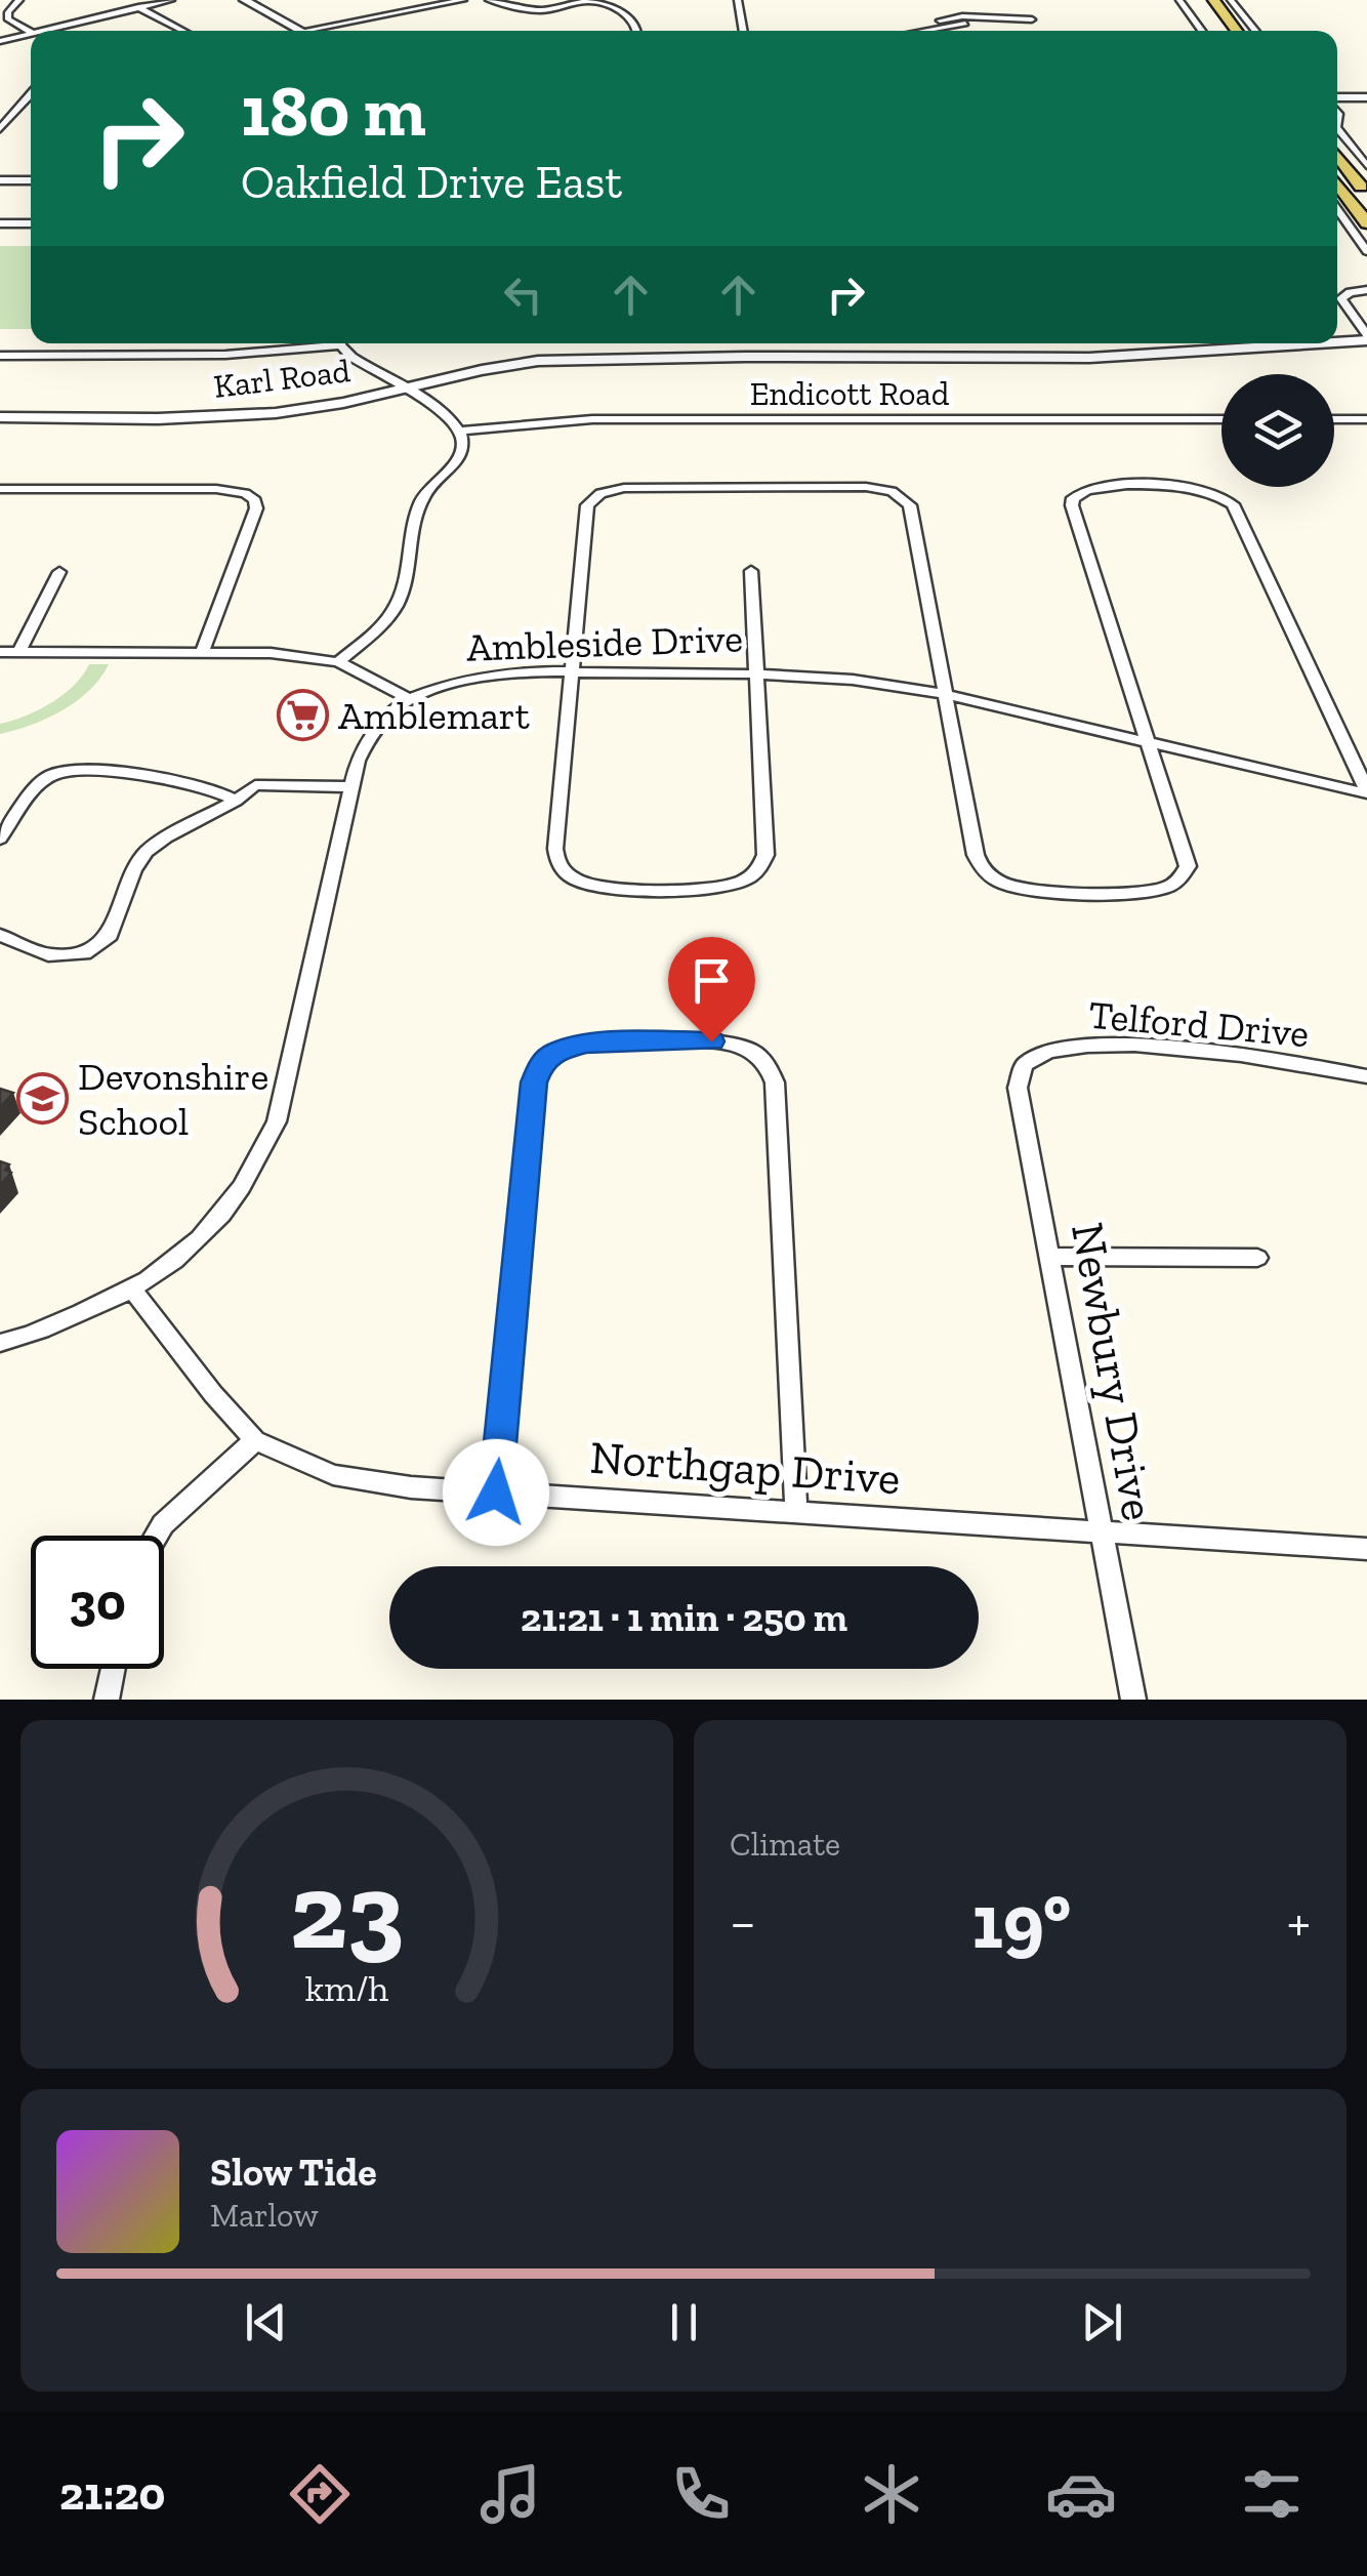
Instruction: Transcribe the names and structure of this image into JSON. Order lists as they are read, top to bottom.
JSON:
{
  "streets": {
    "street": [
      "Karl Road",
      "Endicott Road",
      "Ambleside Drive",
      "Telford Drive",
      "Newbury Drive",
      "Northgap Drive"
    ]
  },
  "crossings": [
    ["Ambleside Drive", "Northgap Drive"],
    ["Telford Drive", "Newbury Drive"],
    ["Newbury Drive", "Northgap Drive"]
  ],
  "places": {
    "supermarket": ["Amblemart"],
    "school or university": ["Devonshire School"]
  },
  "page": {
    "turn": ["180 m", "Oakfield Drive East"],
    "limit": "30",
    "trip": "21:21 · 1 min · 250 m",
    "tile": "Climate",
    "heat": ["−", "19°", "+"],
    "song": ["Slow Tide", "Marlow"],
    "tabs": "21:20",
    "gauge": ["23", "km/h"]
  }
}
